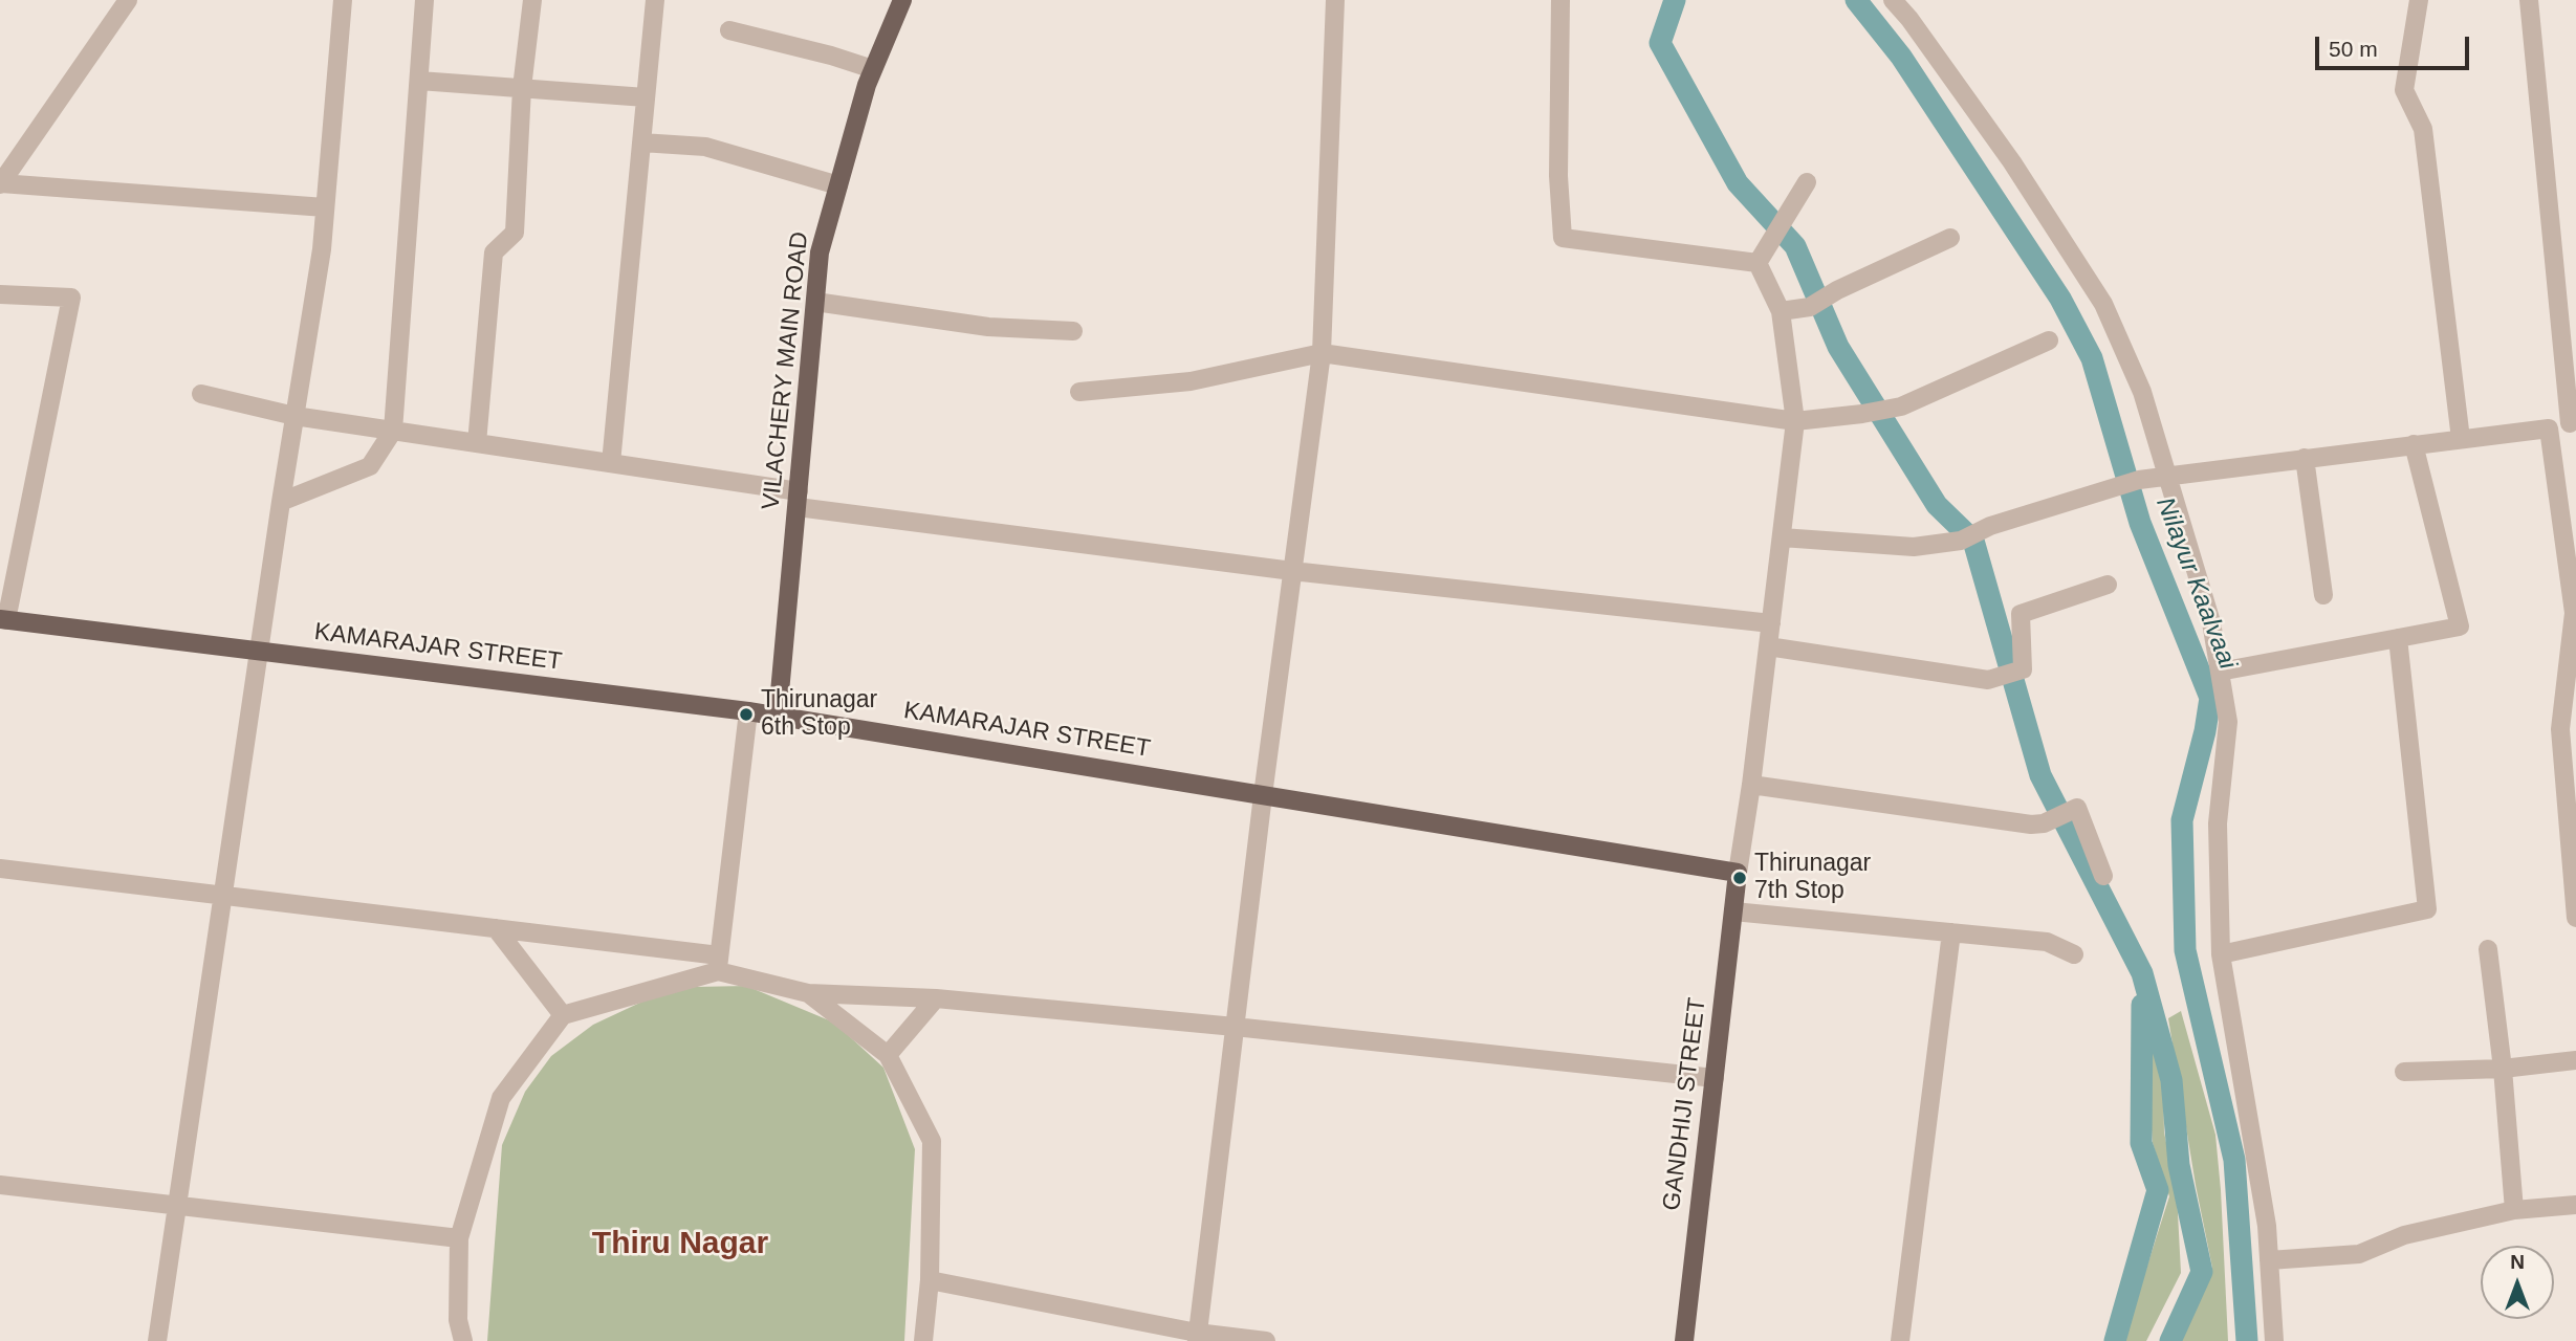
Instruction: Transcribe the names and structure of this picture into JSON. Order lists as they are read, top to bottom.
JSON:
{
  "streets": {
    "main road": ["VILACHERY MAIN ROAD", "KAMARAJAR STREET", "GANDHIJI STREET"]
  },
  "crossings": [
    ["VILACHERY MAIN ROAD", "KAMARAJAR STREET"],
    ["KAMARAJAR STREET", "GANDHIJI STREET"]
  ],
  "districts": ["Thiru Nagar"],
  "water": ["Nilayur Kaalvaai"],
  "places": ["Thirunagar 6th Stop", "Thirunagar 7th Stop"],
  "scale_bar": "50 m",
  "north": "top"
}
